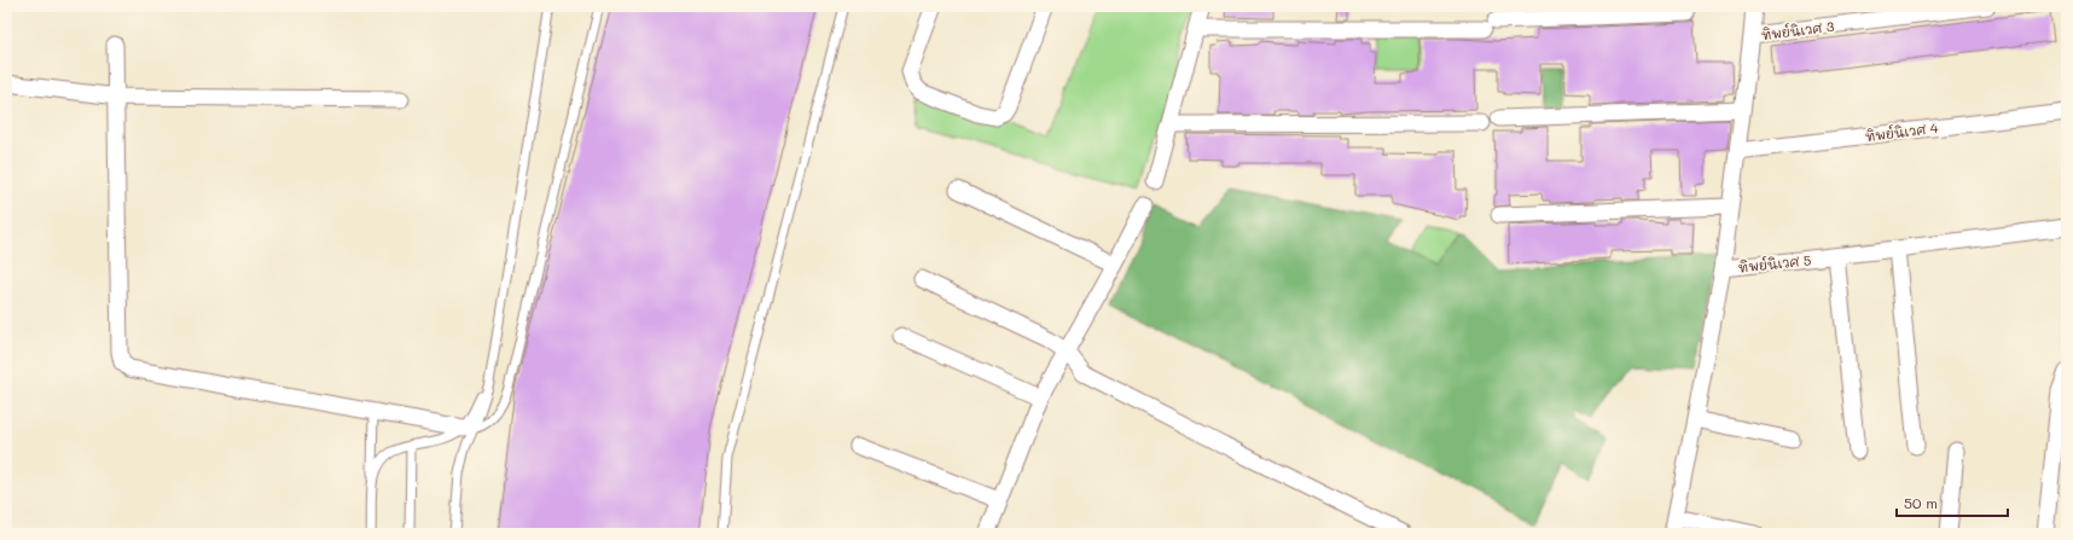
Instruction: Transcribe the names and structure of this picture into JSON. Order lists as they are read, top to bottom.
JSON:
{
  "streets": {
    "street": ["ทิพย์นิเวศ 3", "ทิพย์นิเวศ 4", "ทิพย์นิเวศ 5"]
  },
  "scale_bar": "50 m"
}
